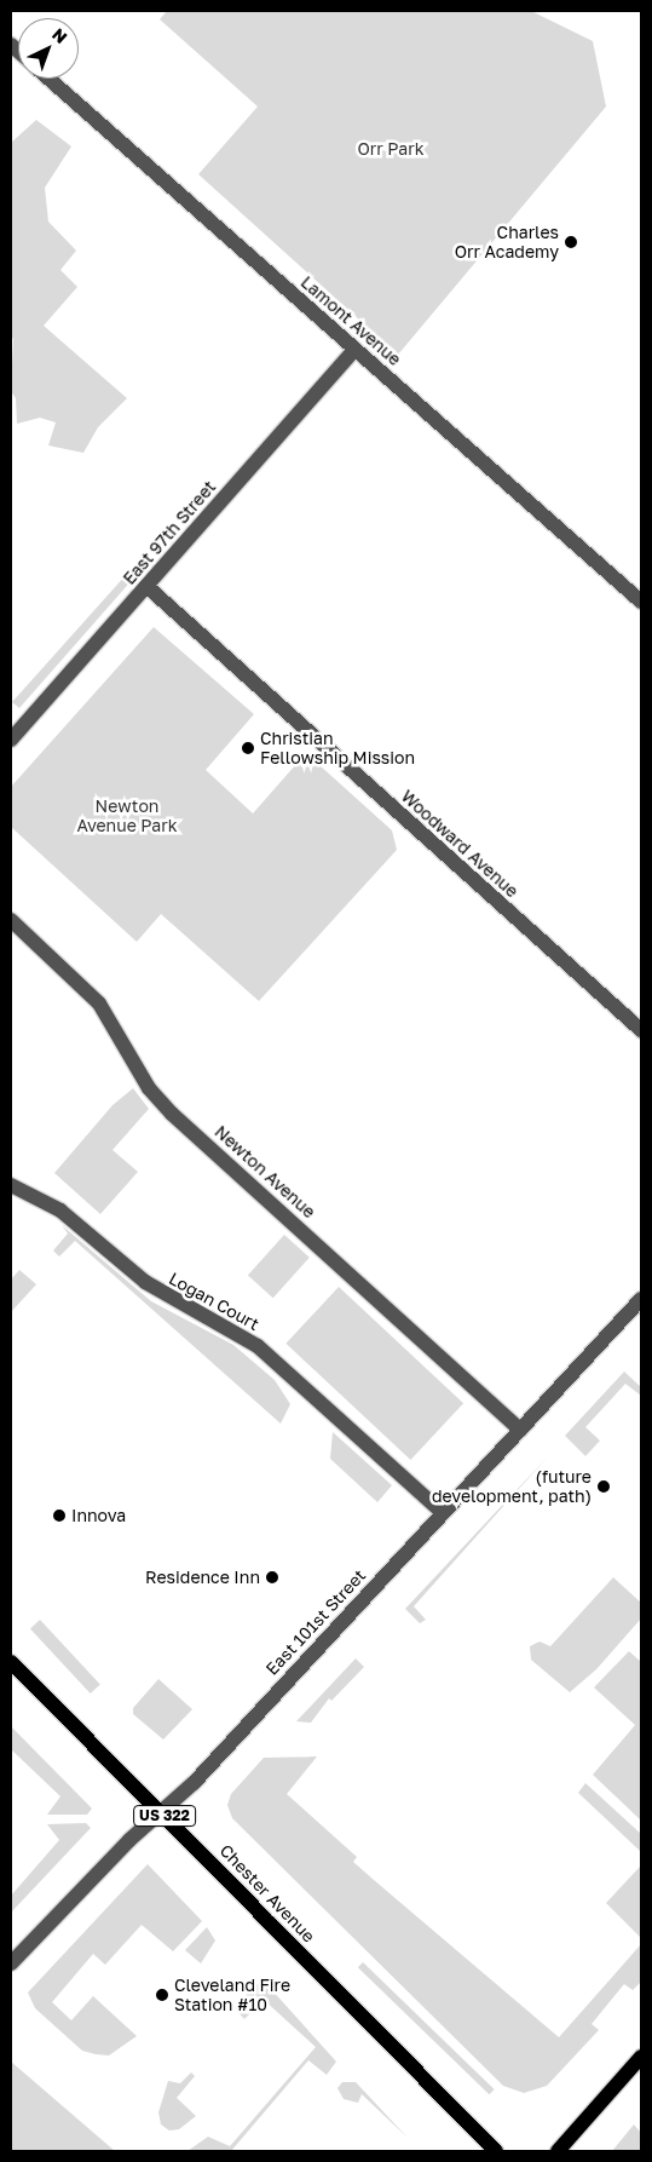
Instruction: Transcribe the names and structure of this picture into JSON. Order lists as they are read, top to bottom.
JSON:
{
  "streets": {
    "main road": ["US 322", "Chester Avenue"],
    "street": [
      "Lamont Avenue",
      "East 97th Street",
      "Woodward Avenue",
      "Newton Avenue",
      "Logan Court",
      "East 101st Street"
    ]
  },
  "crossings": [
    ["Lamont Avenue", "East 97th Street"],
    ["East 97th Street", "Woodward Avenue"],
    ["Newton Avenue", "East 101st Street"],
    ["Logan Court", "East 101st Street"],
    ["East 101st Street", "Chester Avenue"]
  ],
  "parks": ["Orr Park", "Newton Avenue Park"],
  "places": [
    "Charles Orr Academy",
    "Christian Fellowship Mission",
    "(future development, path)",
    "Innova",
    "Residence Inn",
    "Cleveland Fire Station #10"
  ],
  "north": "top right"
}
